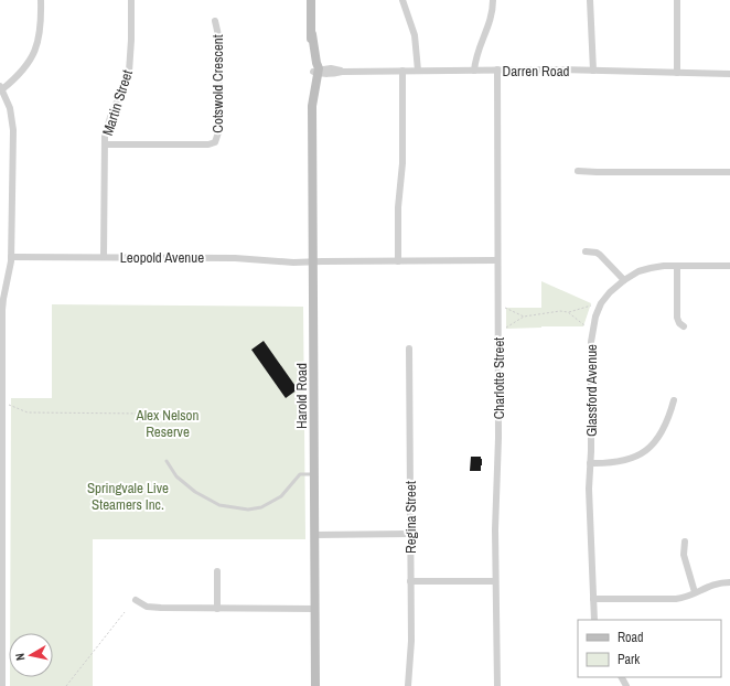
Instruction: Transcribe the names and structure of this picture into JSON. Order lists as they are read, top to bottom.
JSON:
{
  "streets": {
    "street": [
      "Darren Road",
      "Cotswold Crescent",
      "Martin Street",
      "Leopold Avenue",
      "Charlotte Street",
      "Glassford Avenue",
      "Harold Road",
      "Regina Street"
    ]
  },
  "crossings": [
    ["Darren Road", "Charlotte Street"],
    ["Darren Road", "Harold Road"],
    ["Cotswold Crescent", "Martin Street"],
    ["Martin Street", "Leopold Avenue"],
    ["Leopold Avenue", "Charlotte Street"],
    ["Leopold Avenue", "Harold Road"]
  ],
  "parks": ["Alex Nelson Reserve", "Springvale Live Steamers Inc."],
  "legend": ["Road", "Park"],
  "north": "left"
}
